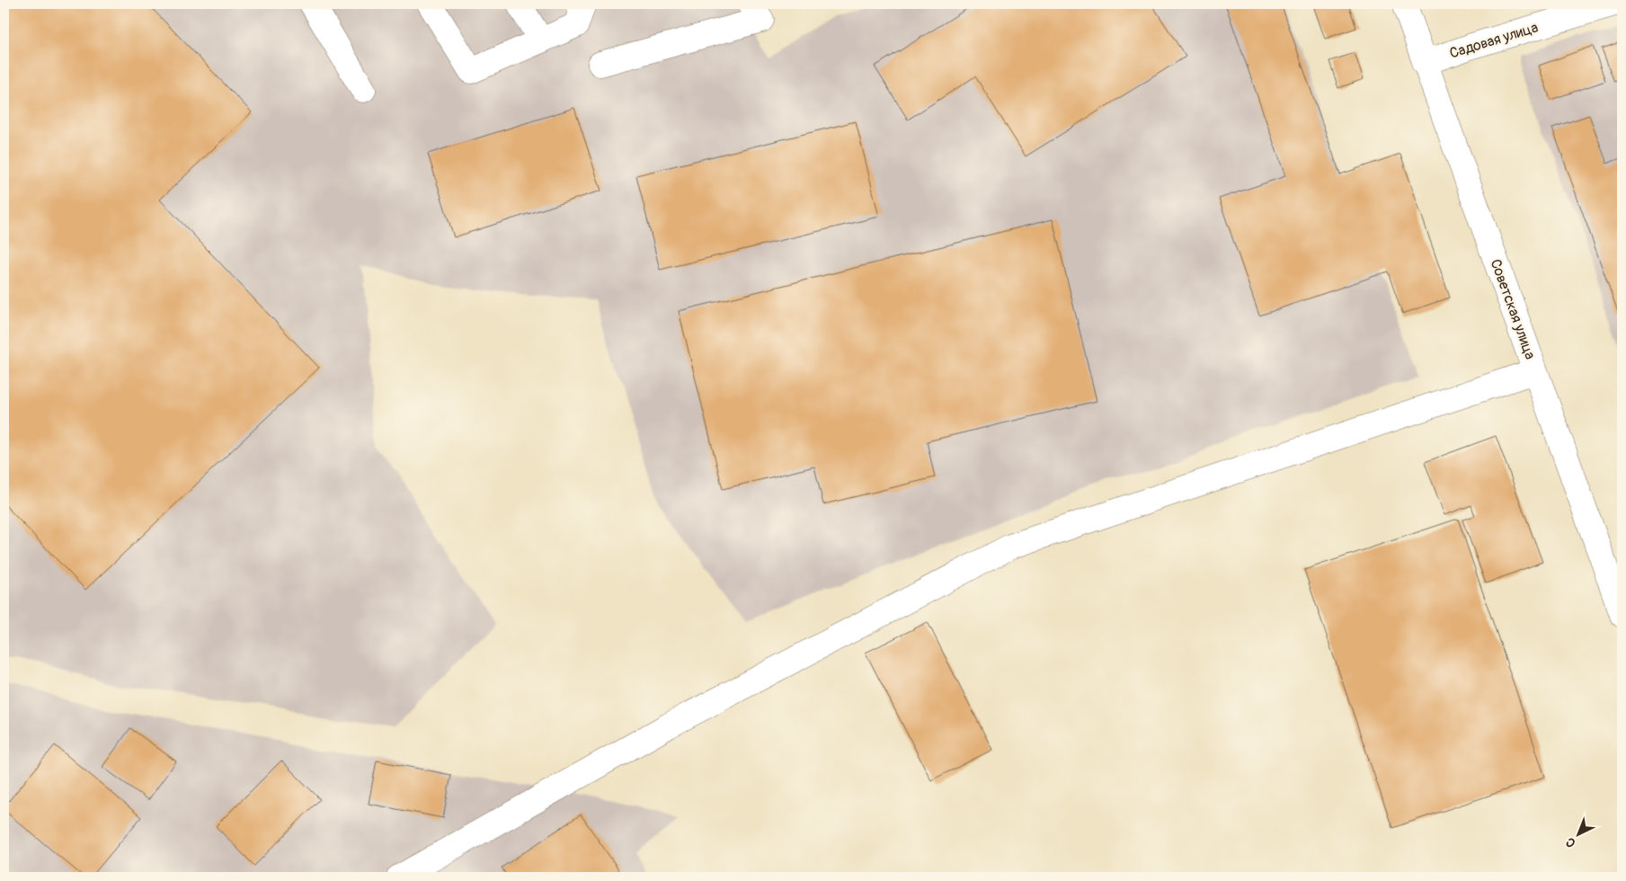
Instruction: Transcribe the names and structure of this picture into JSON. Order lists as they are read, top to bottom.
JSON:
{
  "streets": {
    "street": ["Садовая улица", "Советская улица"]
  },
  "crossings": [
    ["Садовая улица", "Советская улица"]
  ],
  "north": "bottom left"
}
